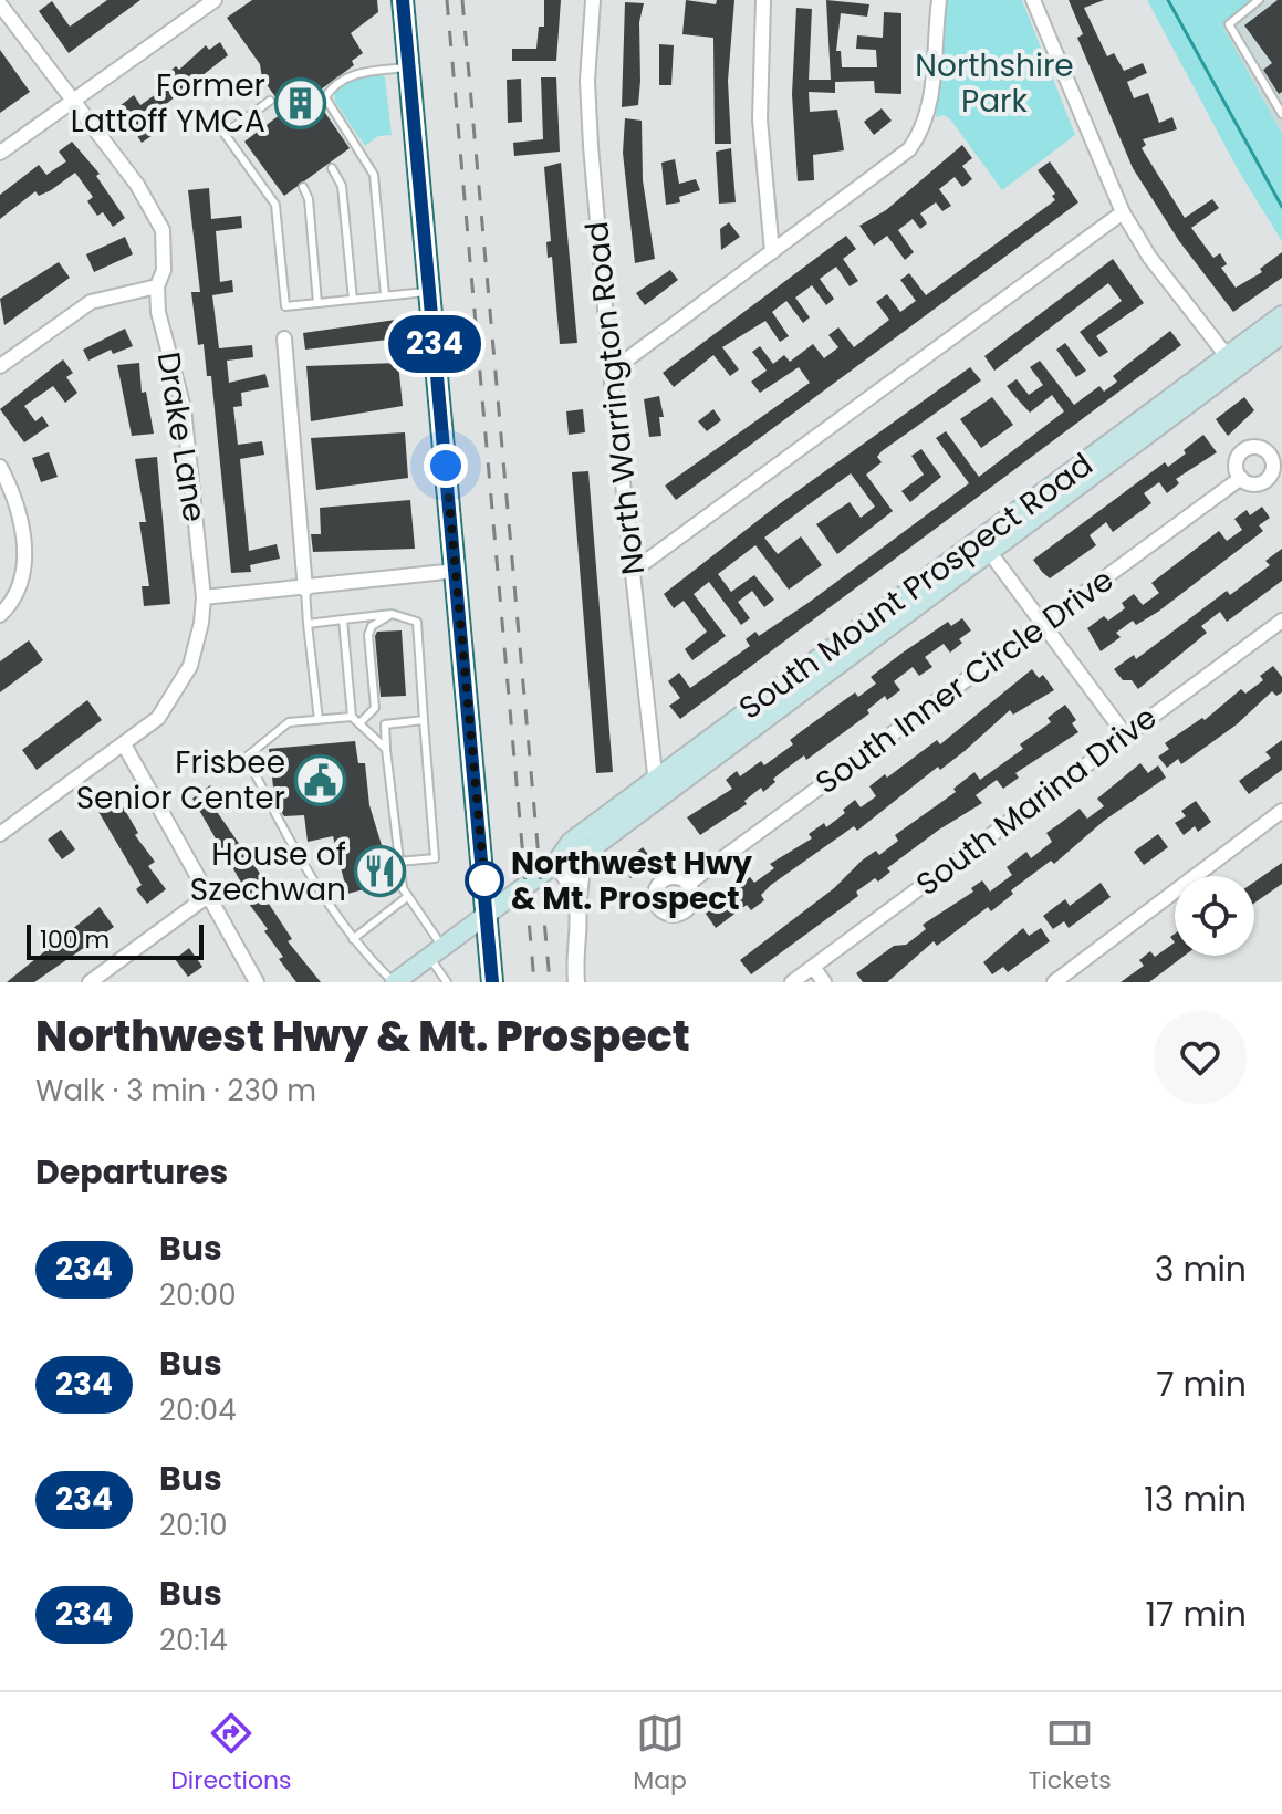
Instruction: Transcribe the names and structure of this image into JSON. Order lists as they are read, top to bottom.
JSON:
{
  "streets": {
    "main road": ["South Mount Prospect Road"],
    "street": [
      "North Warrington Road",
      "Drake Lane",
      "South Inner Circle Drive",
      "South Marina Drive"
    ]
  },
  "crossings": [
    ["North Warrington Road", "South Mount Prospect Road"]
  ],
  "parks": ["Northshire Park"],
  "places": {
    "building": ["Former Lattoff YMCA"],
    "public building": ["Frisbee Senior Center"],
    "restaurant": ["House of Szechwan"],
    "other": ["Northwest Hwy & Mt. Prospect"]
  },
  "lines": ["bus line 234"],
  "scale_bar": "100 m",
  "page": {
    "on_map": "234",
    "scale": "100 m",
    "heading": [
      ["Northwest Hwy & Mt. Prospect", "Walk · 3 min · 230 m"],
      "Departures"
    ],
    "list": [
      {
        "mark": "234",
        "name": "Bus",
        "note": "20:00",
        "value": "3 min"
      },
      {
        "mark": "234",
        "name": "Bus",
        "note": "20:04",
        "value": "7 min"
      },
      {
        "mark": "234",
        "name": "Bus",
        "note": "20:10",
        "value": "13 min"
      },
      {
        "mark": "234",
        "name": "Bus",
        "note": "20:14",
        "value": "17 min"
      }
    ],
    "tabs": ["Directions", "Map", "Tickets"]
  }
}
